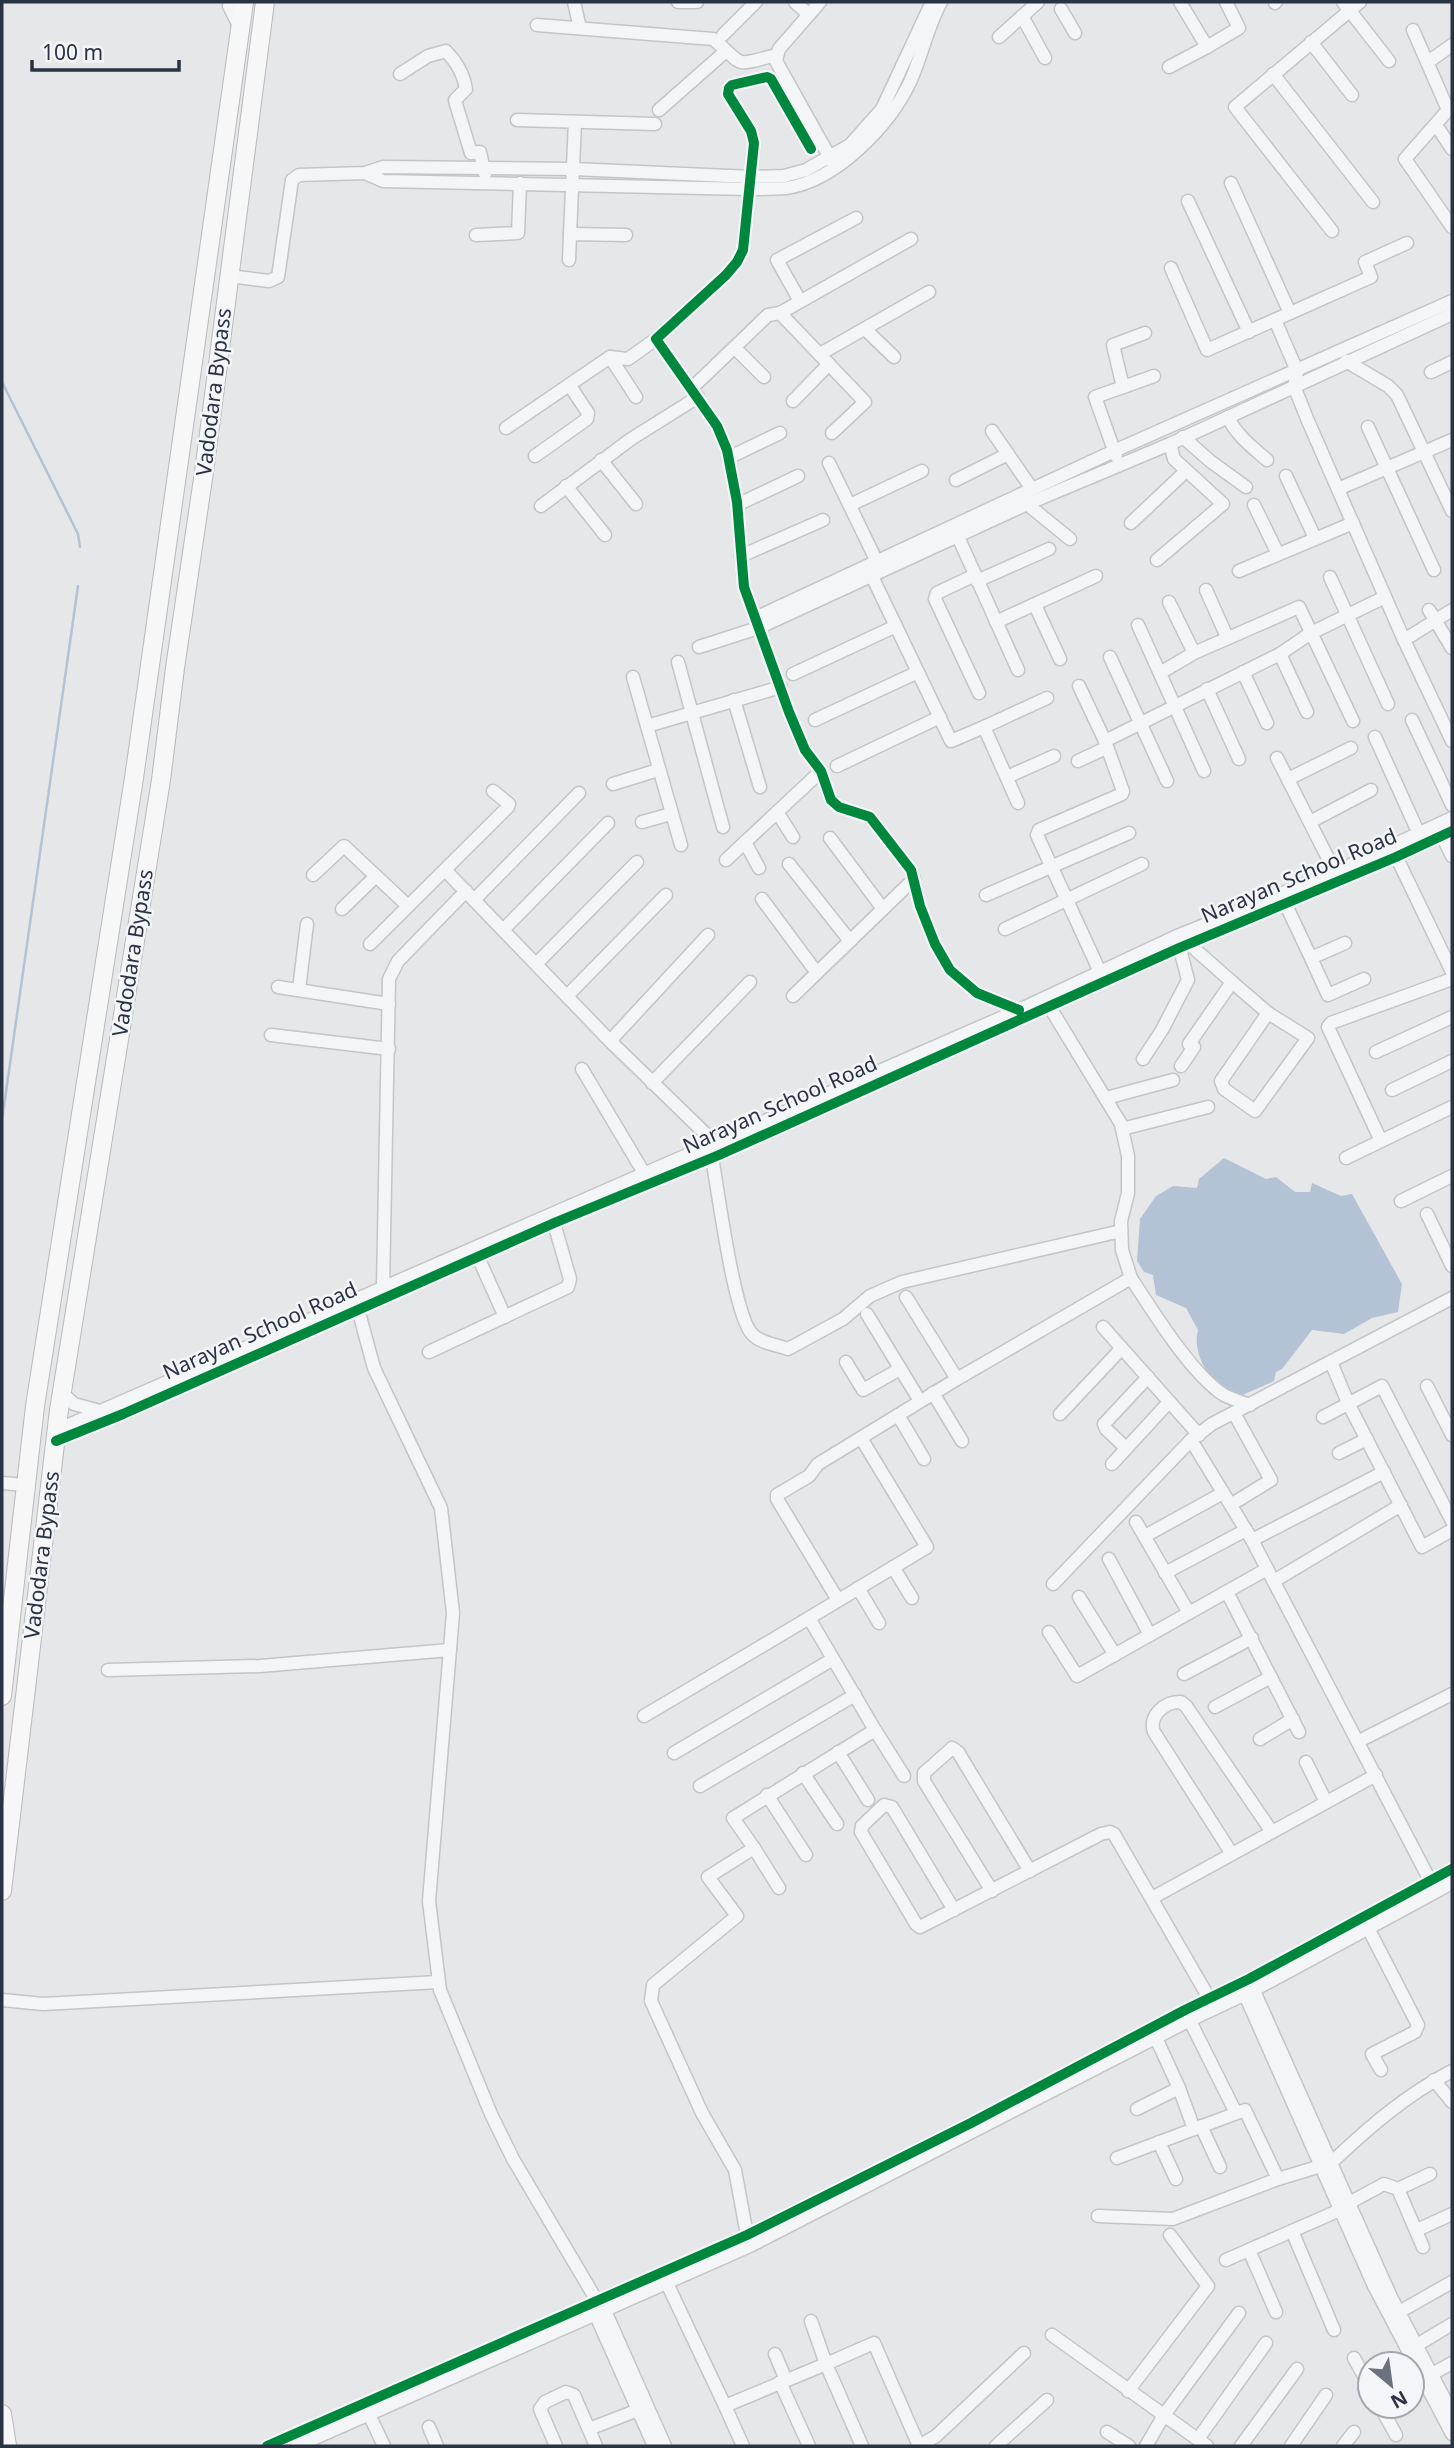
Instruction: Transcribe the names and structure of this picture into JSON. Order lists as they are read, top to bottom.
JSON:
{
  "streets": {
    "highway": ["Vadodara Bypass"],
    "street": ["Narayan School Road"]
  },
  "crossings": [
    ["Vadodara Bypass", "Narayan School Road"]
  ],
  "scale_bar": "100 m",
  "north": "bottom right"
}
